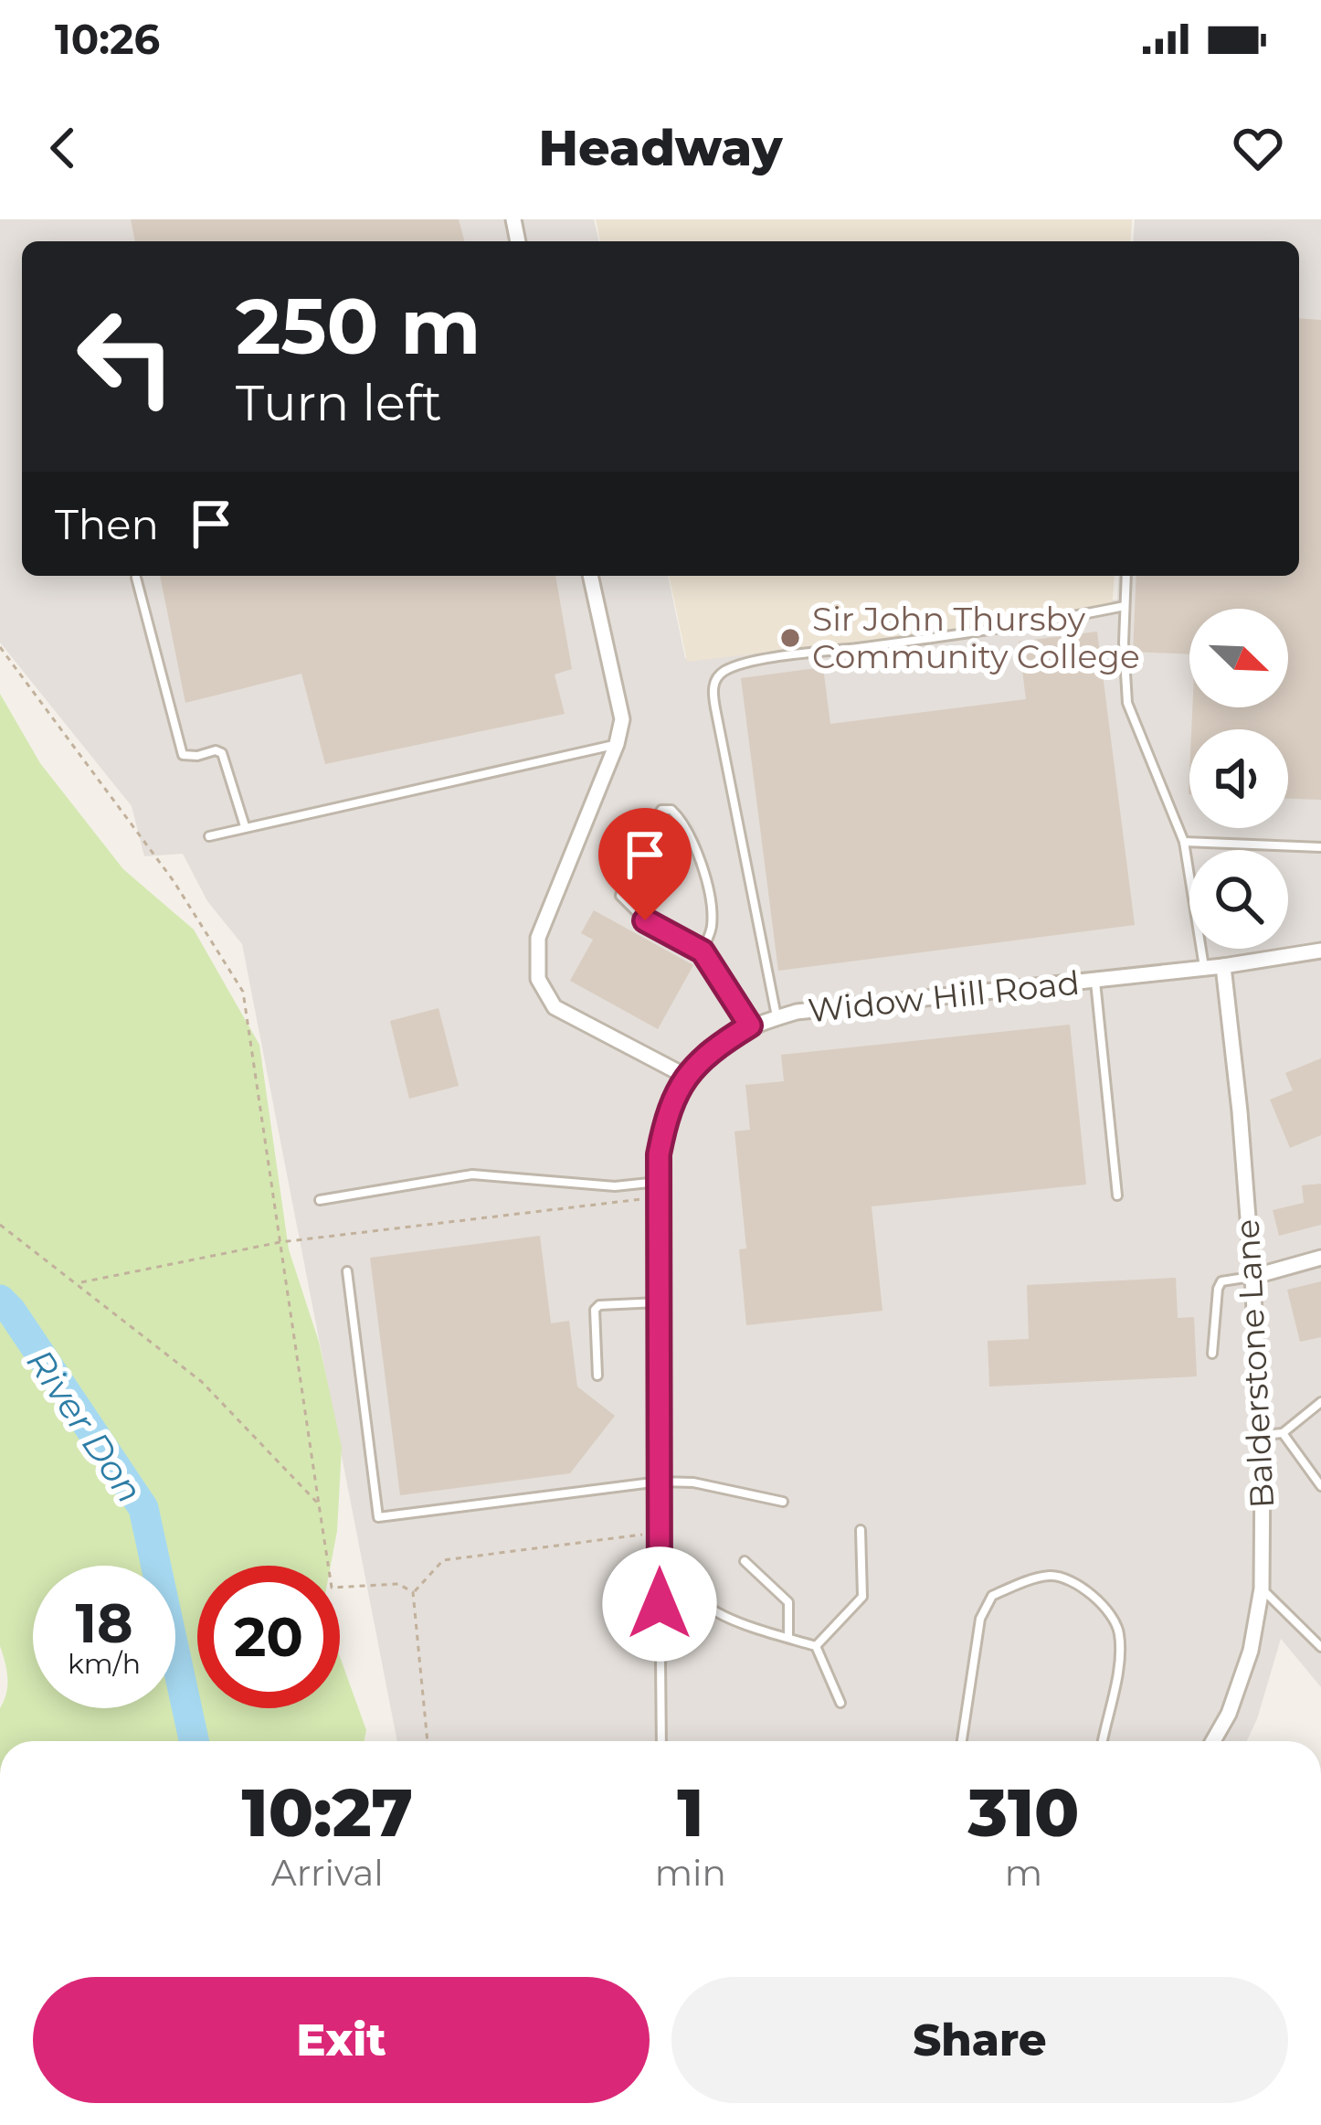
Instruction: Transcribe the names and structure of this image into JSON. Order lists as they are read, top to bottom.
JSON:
{
  "streets": {
    "street": ["Widow Hill Road", "Balderstone Lane"]
  },
  "crossings": [
    ["Widow Hill Road", "Balderstone Lane"]
  ],
  "water": ["River Don"],
  "places": ["Sir John Thursby Community College"],
  "north": "bottom right",
  "page": {
    "status": "10:26",
    "header": "Headway",
    "turn": ["250 m", "Turn left"],
    "then": "Then",
    "speed": "18 km/h",
    "limit": "20",
    "eta": [
      "10:27",
      "Arrival",
      "1",
      "min",
      "310",
      "m"
    ],
    "buttons": ["Exit", "Share"]
  }
}
